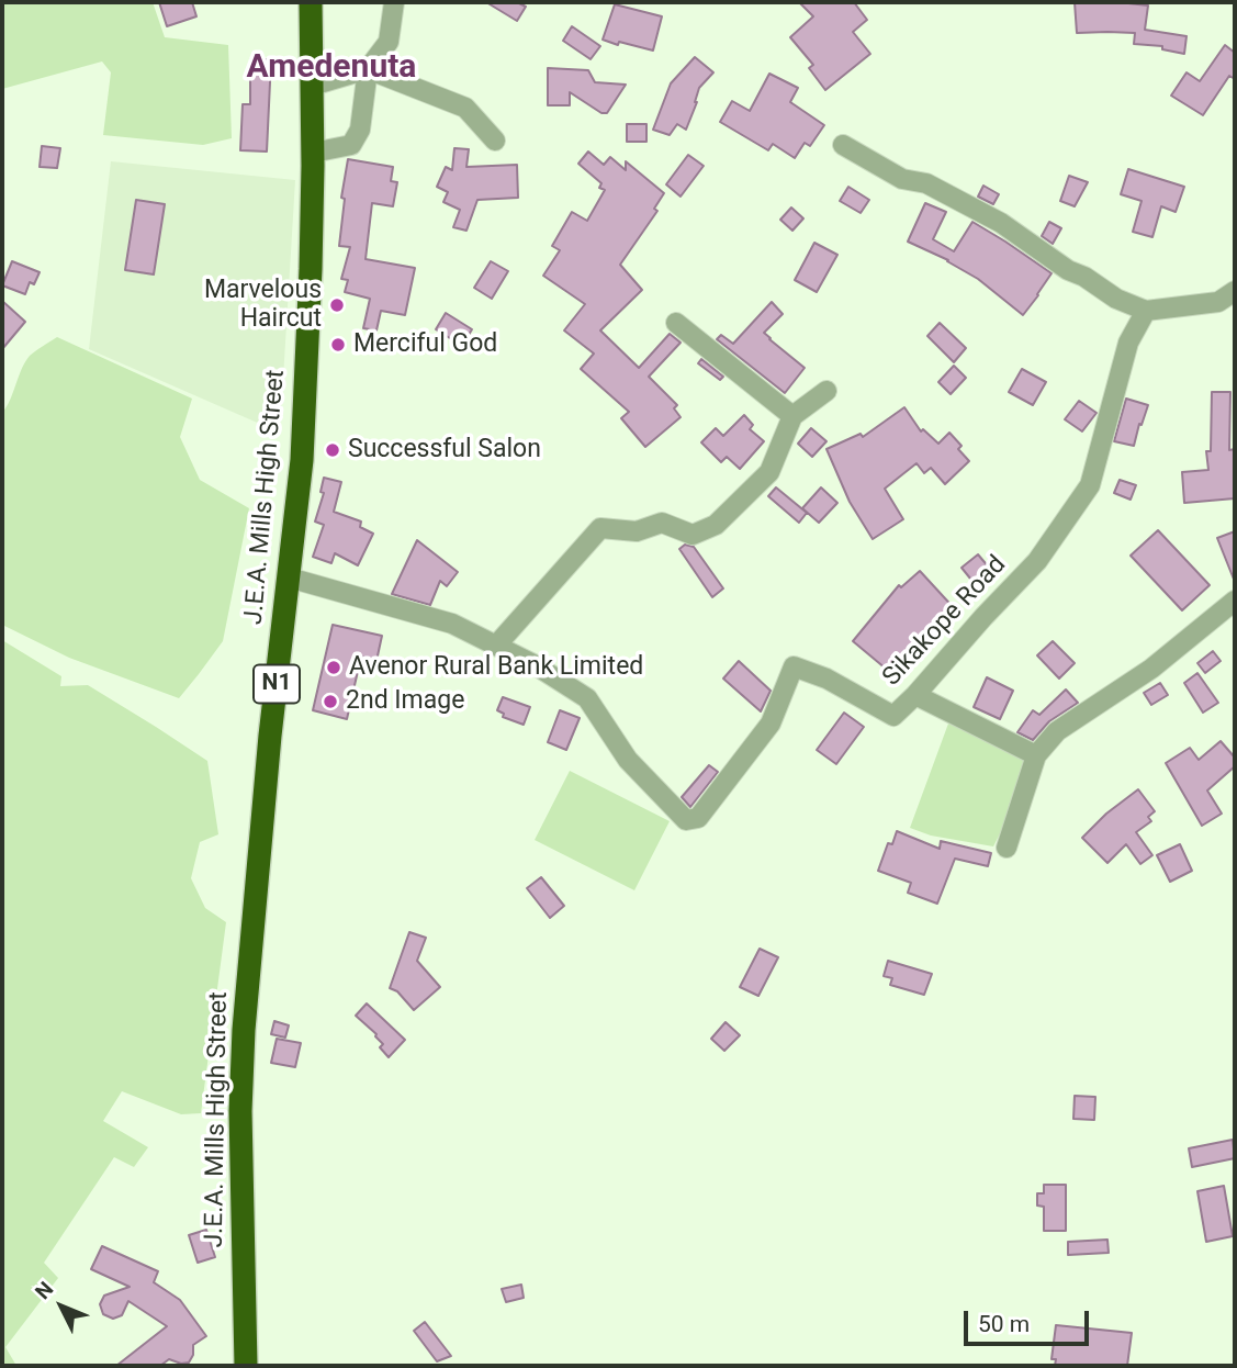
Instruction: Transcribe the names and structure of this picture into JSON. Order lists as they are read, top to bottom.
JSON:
{
  "streets": {
    "highway": ["J.E.A. Mills High Street", "N1"],
    "street": ["Sikakope Road"]
  },
  "crossings": [
    ["J.E.A. Mills High Street", "Sikakope Road"]
  ],
  "districts": ["Amedenuta"],
  "places": [
    "Marvelous Haircut",
    "Merciful God",
    "Successful Salon",
    "Avenor Rural Bank Limited",
    "2nd Image"
  ],
  "scale_bar": "50 m",
  "north": "top left"
}
